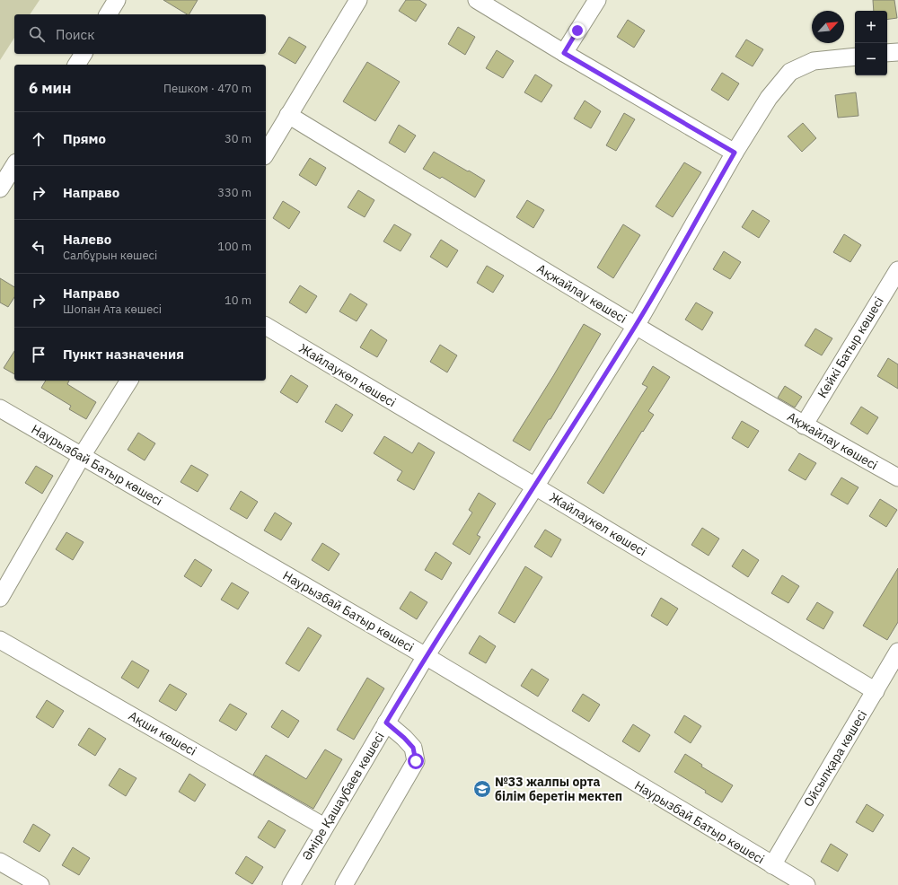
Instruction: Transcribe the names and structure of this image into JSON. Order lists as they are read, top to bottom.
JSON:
{
  "streets": {
    "street": [
      "Ақжайлау көшесі",
      "Кейкі Батыр көшесі",
      "Жайлаукөл көшесі",
      "Наурызбай Батыр көшесі",
      "Ақши көшесі",
      "Ойсылқара көшесі",
      "Әміре Қашаубаев көшесі"
    ]
  },
  "crossings": [
    ["Ақжайлау көшесі", "Кейкі Батыр көшесі"],
    ["Ақжайлау көшесі", "Әміре Қашаубаев көшесі"],
    ["Жайлаукөл көшесі", "Ойсылқара көшесі"],
    ["Жайлаукөл көшесі", "Әміре Қашаубаев көшесі"],
    ["Наурызбай Батыр көшесі", "Ойсылқара көшесі"],
    ["Наурызбай Батыр көшесі", "Әміре Қашаубаев көшесі"],
    ["Ақши көшесі", "Әміре Қашаубаев көшесі"]
  ],
  "places": {
    "school or university": ["№33 жалпы орта білім беретін мектеп"]
  },
  "north": "top right",
  "page": {
    "map_buttons": ["+", "−"],
    "search": "Поиск",
    "heading": ["6 мин", "Пешком · 470 m"],
    "list": [
      ["Прямо", "30 m"],
      ["Направо", "330 m"],
      ["Налево", "Салбұрын көшесі", "100 m"],
      ["Направо", "Шопан Ата көшесі", "10 m"],
      "Пункт назначения"
    ]
  }
}
